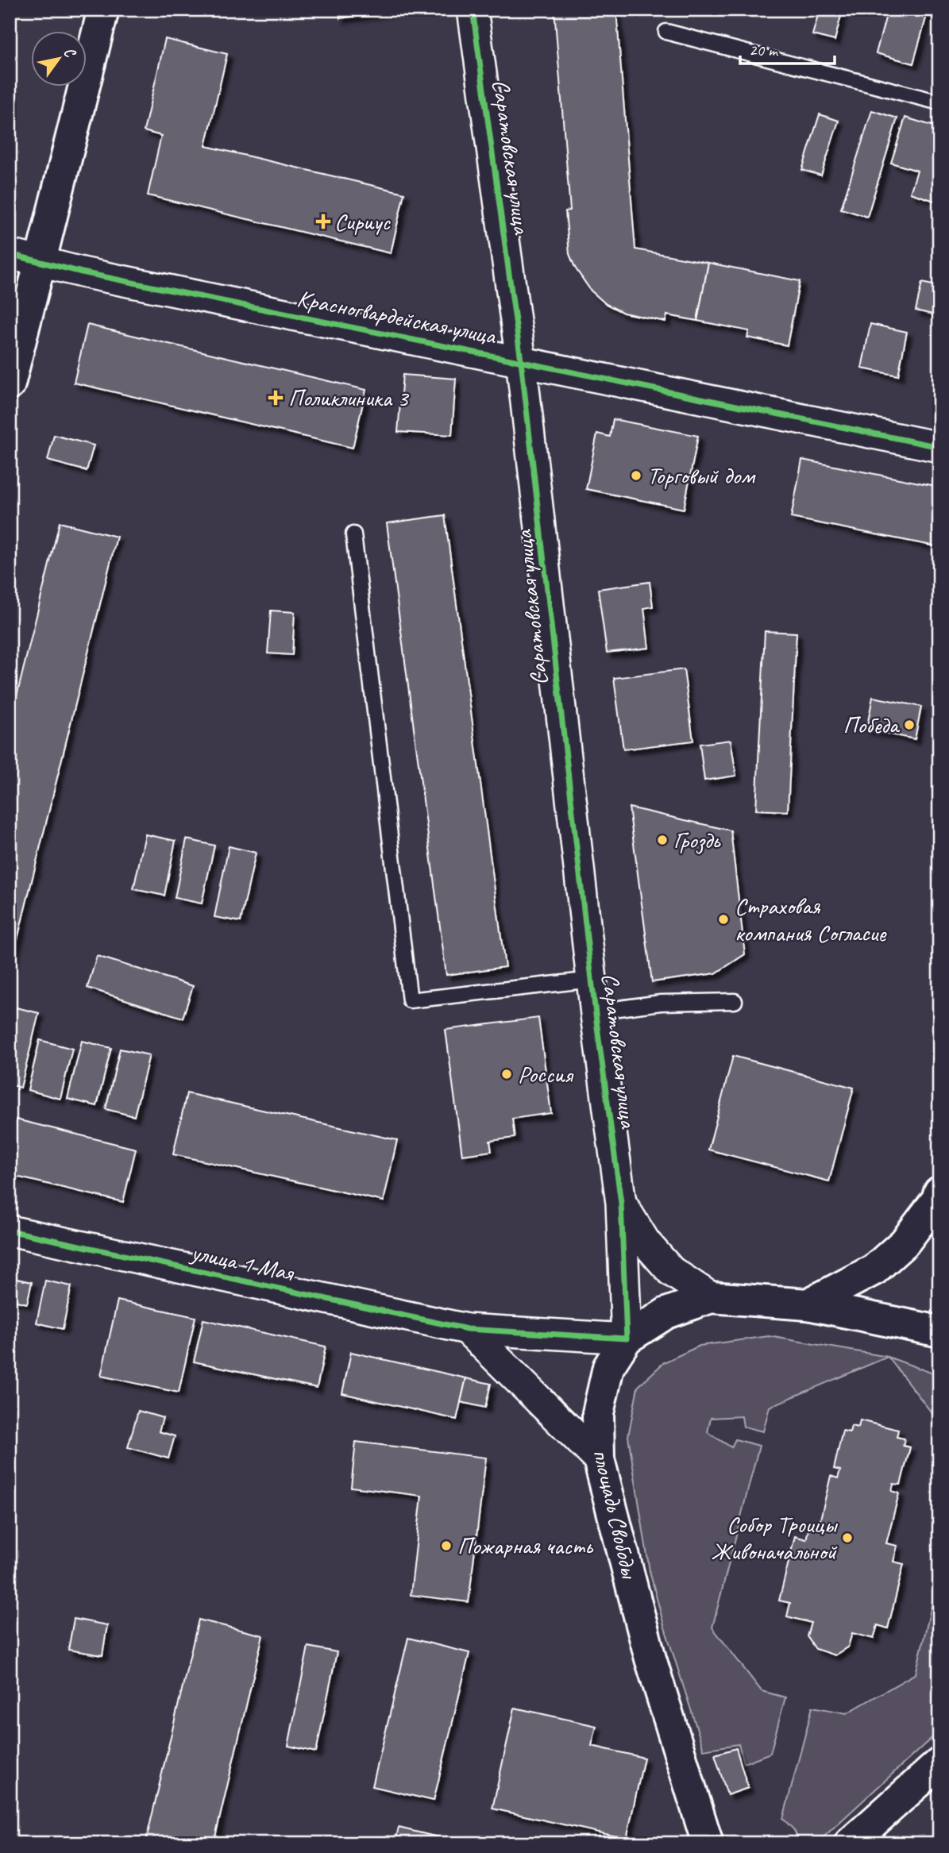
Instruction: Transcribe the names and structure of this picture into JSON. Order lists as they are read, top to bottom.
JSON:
{
  "streets": {
    "main road": ["площадь Свободы"],
    "street": ["Саратовская улица", "Красногвардейская улица", "улица 1 Мая"]
  },
  "crossings": [
    ["Саратовская улица", "Красногвардейская улица"],
    ["Саратовская улица", "улица 1 Мая"],
    ["Саратовская улица", "площадь Свободы"],
    ["улица 1 Мая", "площадь Свободы"]
  ],
  "places": {
    "health": ["Сириус", "Поликлиника 3"],
    "other": [
      "Торговый дом",
      "Победа",
      "Гроздь",
      "Страховая компания Согласие",
      "Россия",
      "Собор Троицы Живоначальной",
      "Пожарная часть"
    ]
  },
  "scale_bar": "20 m",
  "north": "top right"
}
